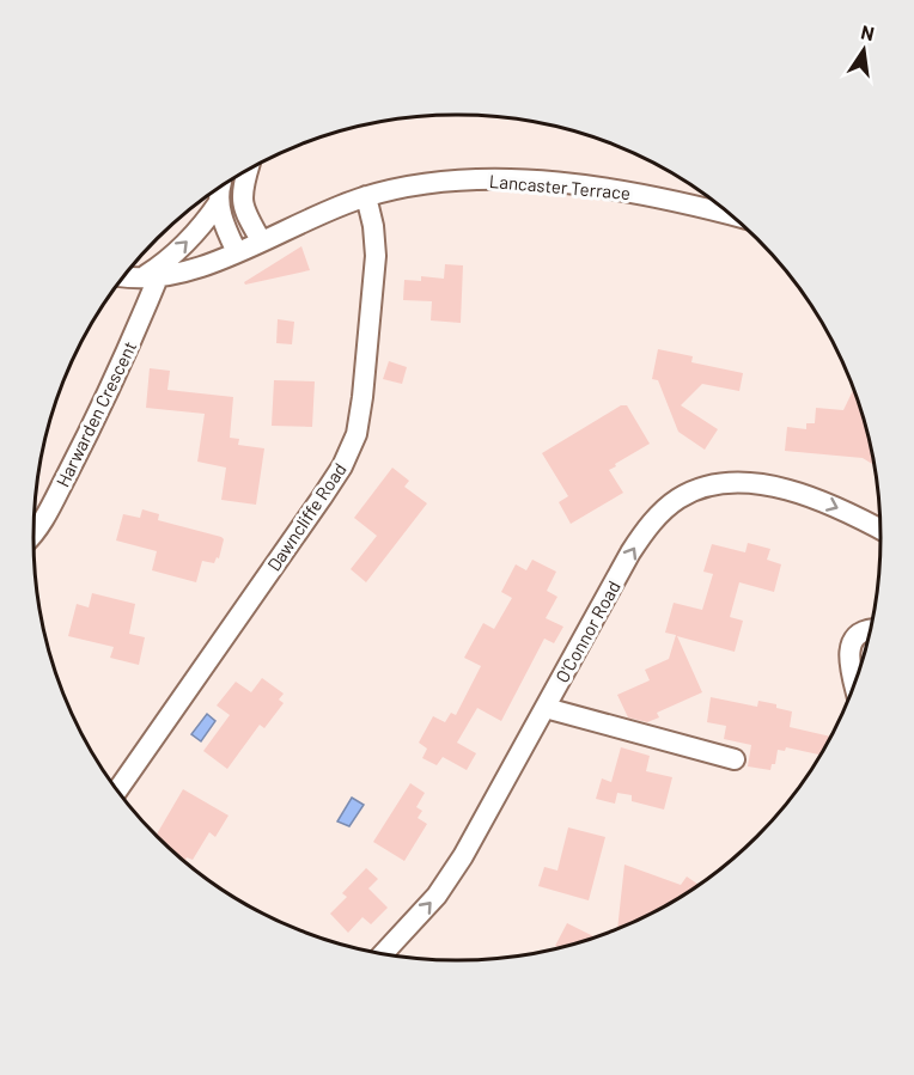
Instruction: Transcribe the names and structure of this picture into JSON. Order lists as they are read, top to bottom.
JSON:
{
  "streets": {
    "street": [
      "Lancaster Terrace",
      "Harwarden Crescent",
      "Dawncliffe Road",
      "O'Connor Road"
    ]
  },
  "crossings": [
    ["Lancaster Terrace", "Dawncliffe Road"]
  ],
  "one_way": ["O'Connor Road"],
  "north": "top"
}
